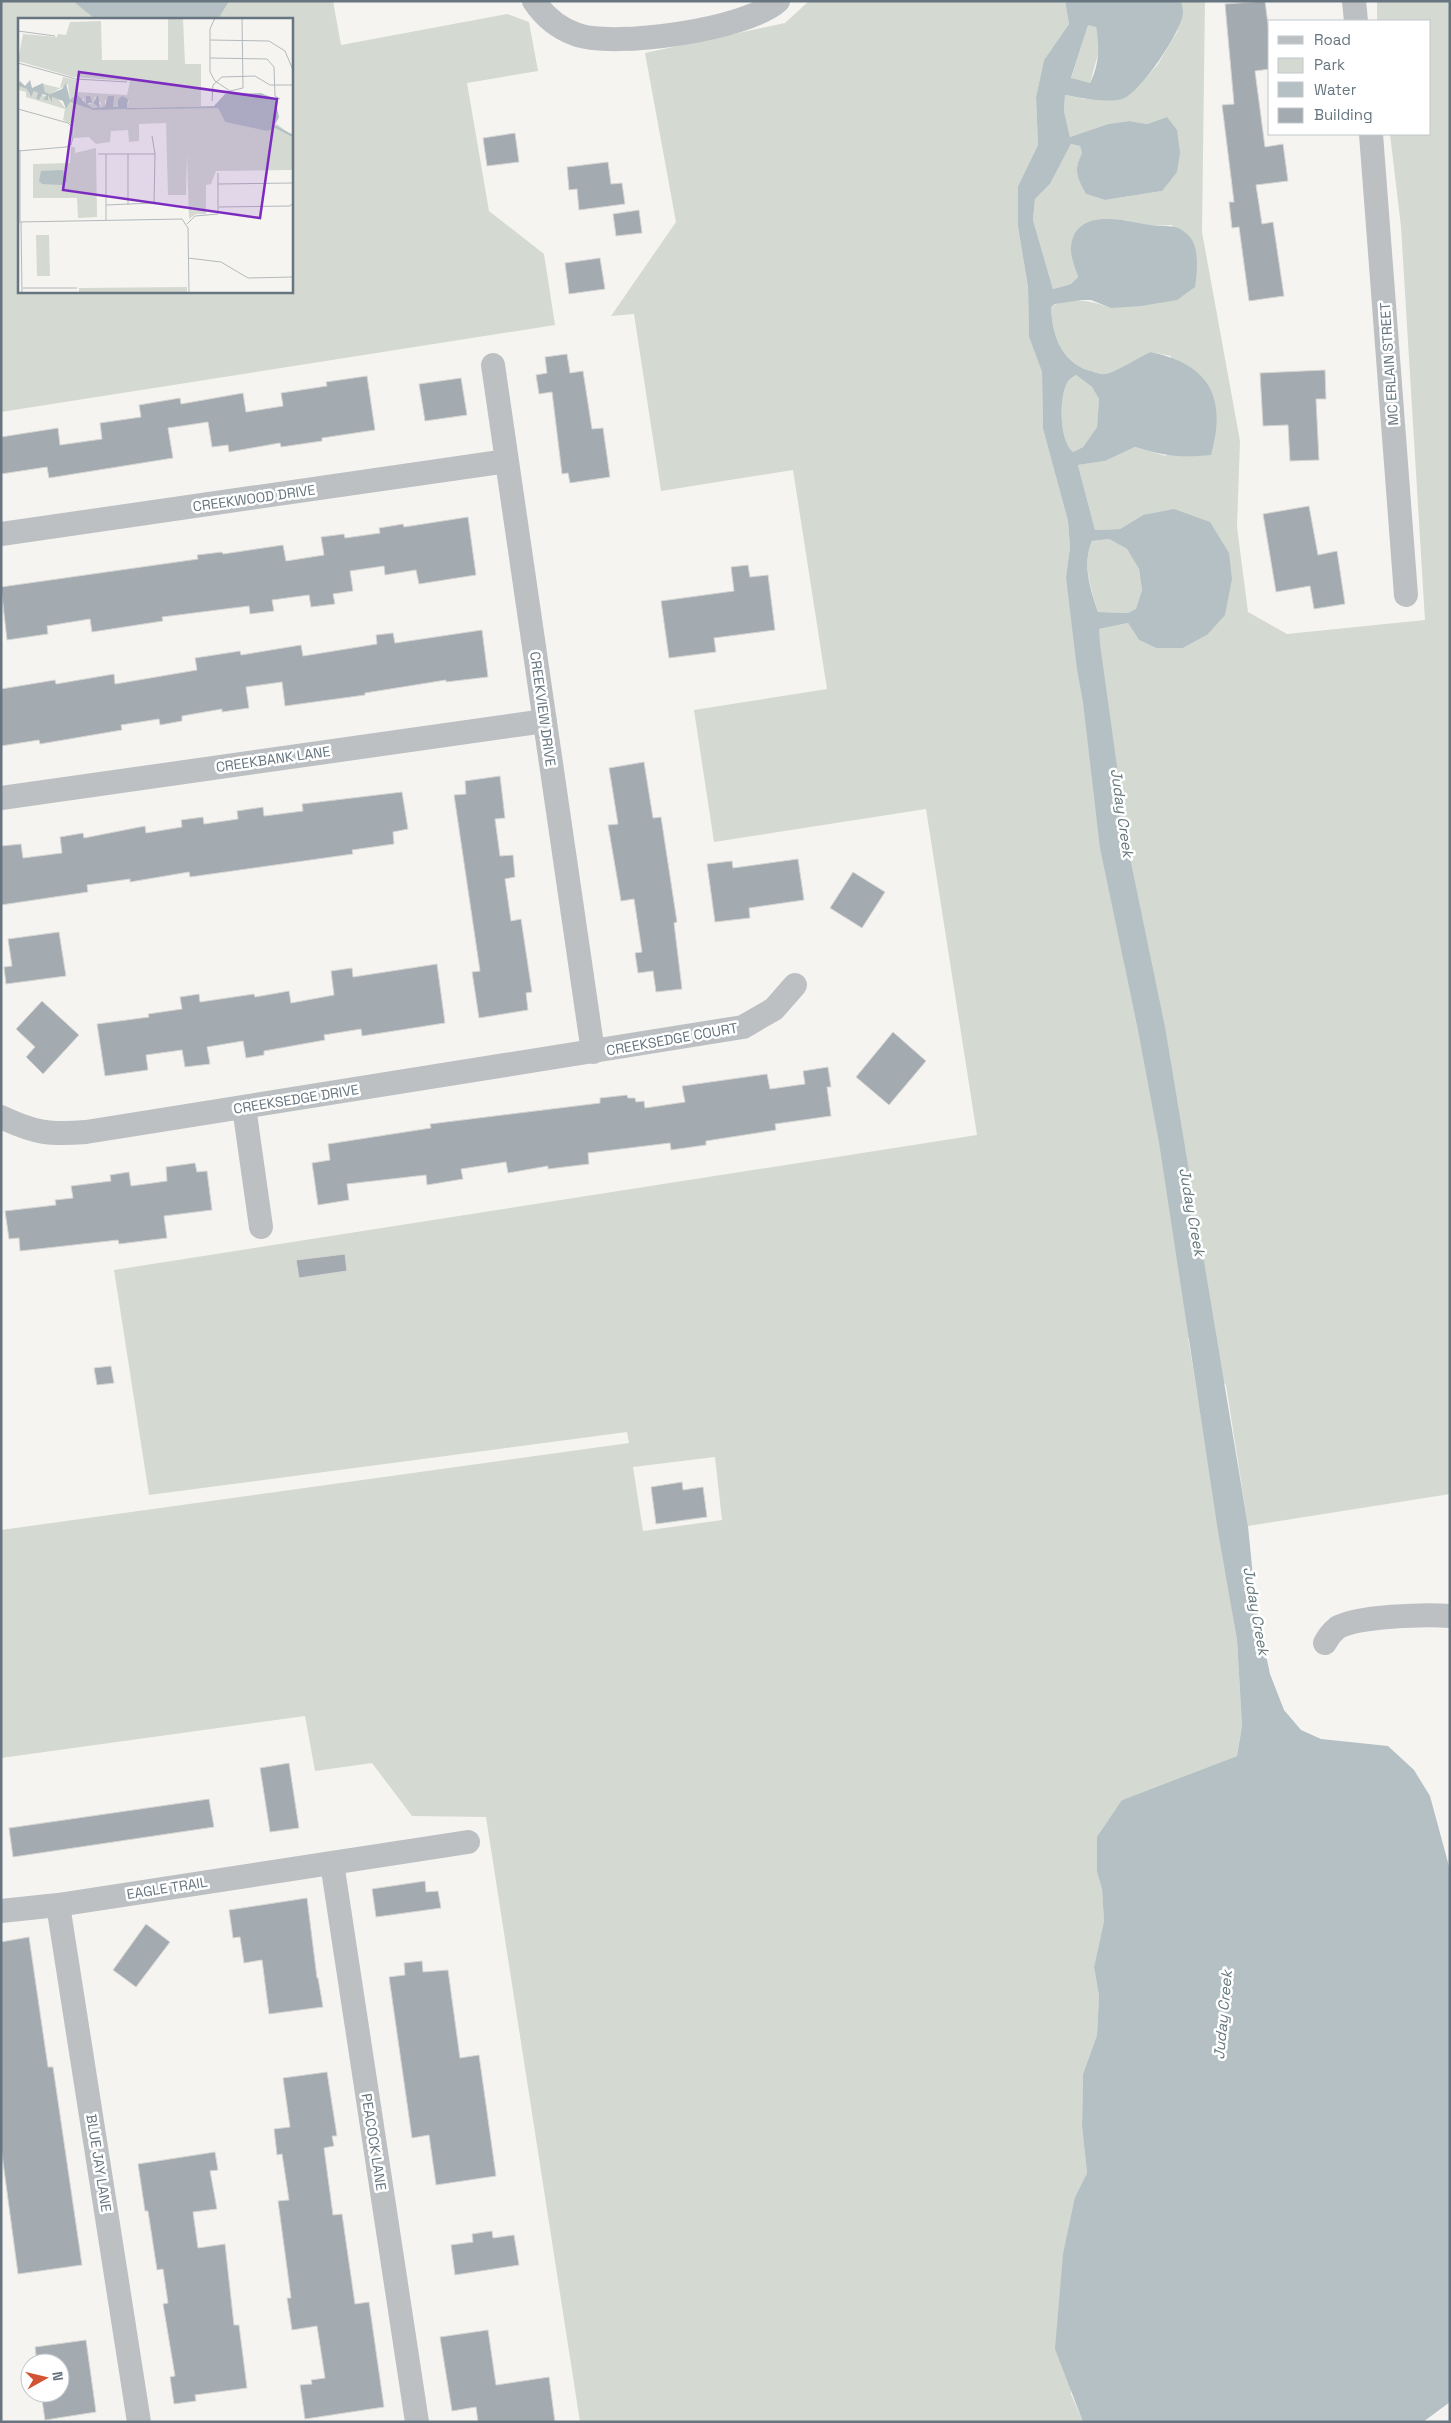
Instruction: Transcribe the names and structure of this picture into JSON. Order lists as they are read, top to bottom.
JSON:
{
  "streets": {
    "street": [
      "MC ERLAIN STREET",
      "CREEKWOOD DRIVE",
      "CREEKVIEW DRIVE",
      "CREEKBANK LANE",
      "CREEKSEDGE COURT",
      "CREEKSEDGE DRIVE",
      "EAGLE TRAIL",
      "PEACOCK LANE",
      "BLUE JAY LANE"
    ]
  },
  "crossings": [
    ["CREEKWOOD DRIVE", "CREEKVIEW DRIVE"],
    ["CREEKVIEW DRIVE", "CREEKBANK LANE"],
    ["CREEKVIEW DRIVE", "CREEKSEDGE COURT"],
    ["CREEKVIEW DRIVE", "CREEKSEDGE DRIVE"],
    ["CREEKSEDGE COURT", "CREEKSEDGE DRIVE"],
    ["EAGLE TRAIL", "PEACOCK LANE"],
    ["EAGLE TRAIL", "BLUE JAY LANE"]
  ],
  "water": ["Juday Creek"],
  "legend": [
    "Road",
    "Park",
    "Water",
    "Building"
  ],
  "north": "right"
}
